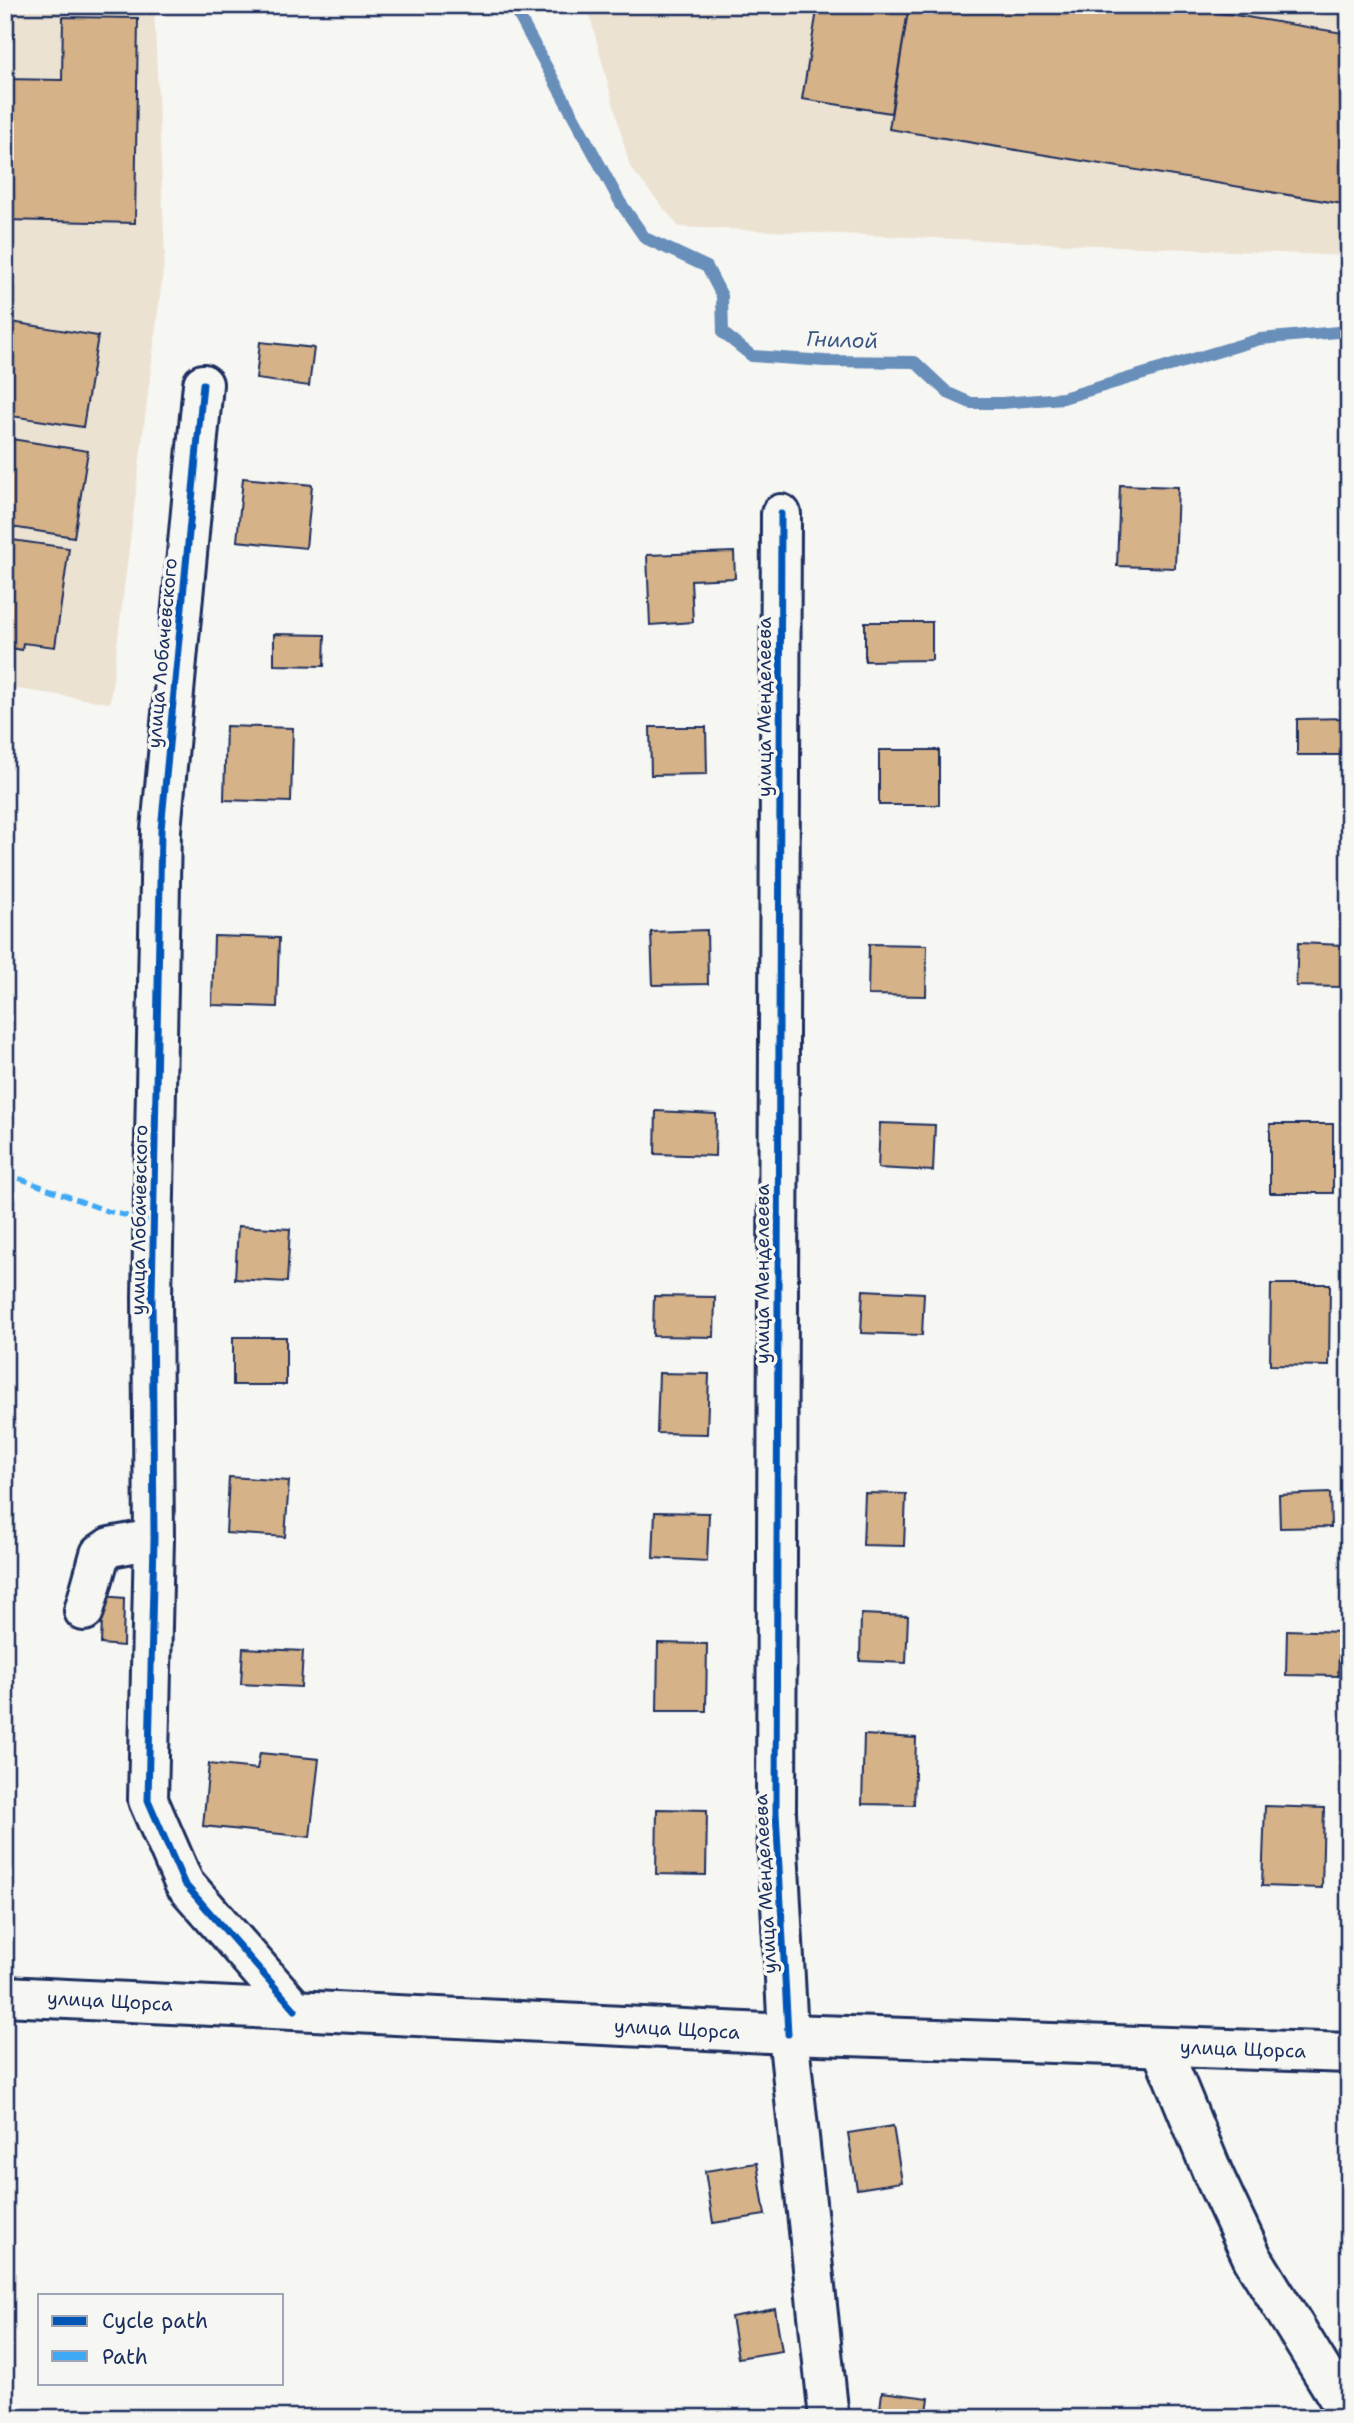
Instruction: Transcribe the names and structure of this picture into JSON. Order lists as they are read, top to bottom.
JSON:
{
  "streets": {
    "street": ["улица Лобачевского", "улица Менделеева", "улица Щорса"]
  },
  "crossings": [
    ["улица Лобачевского", "улица Щорса"],
    ["улица Менделеева", "улица Щорса"]
  ],
  "water": ["Гнилой"],
  "legend": ["Cycle path", "Path"]
}
